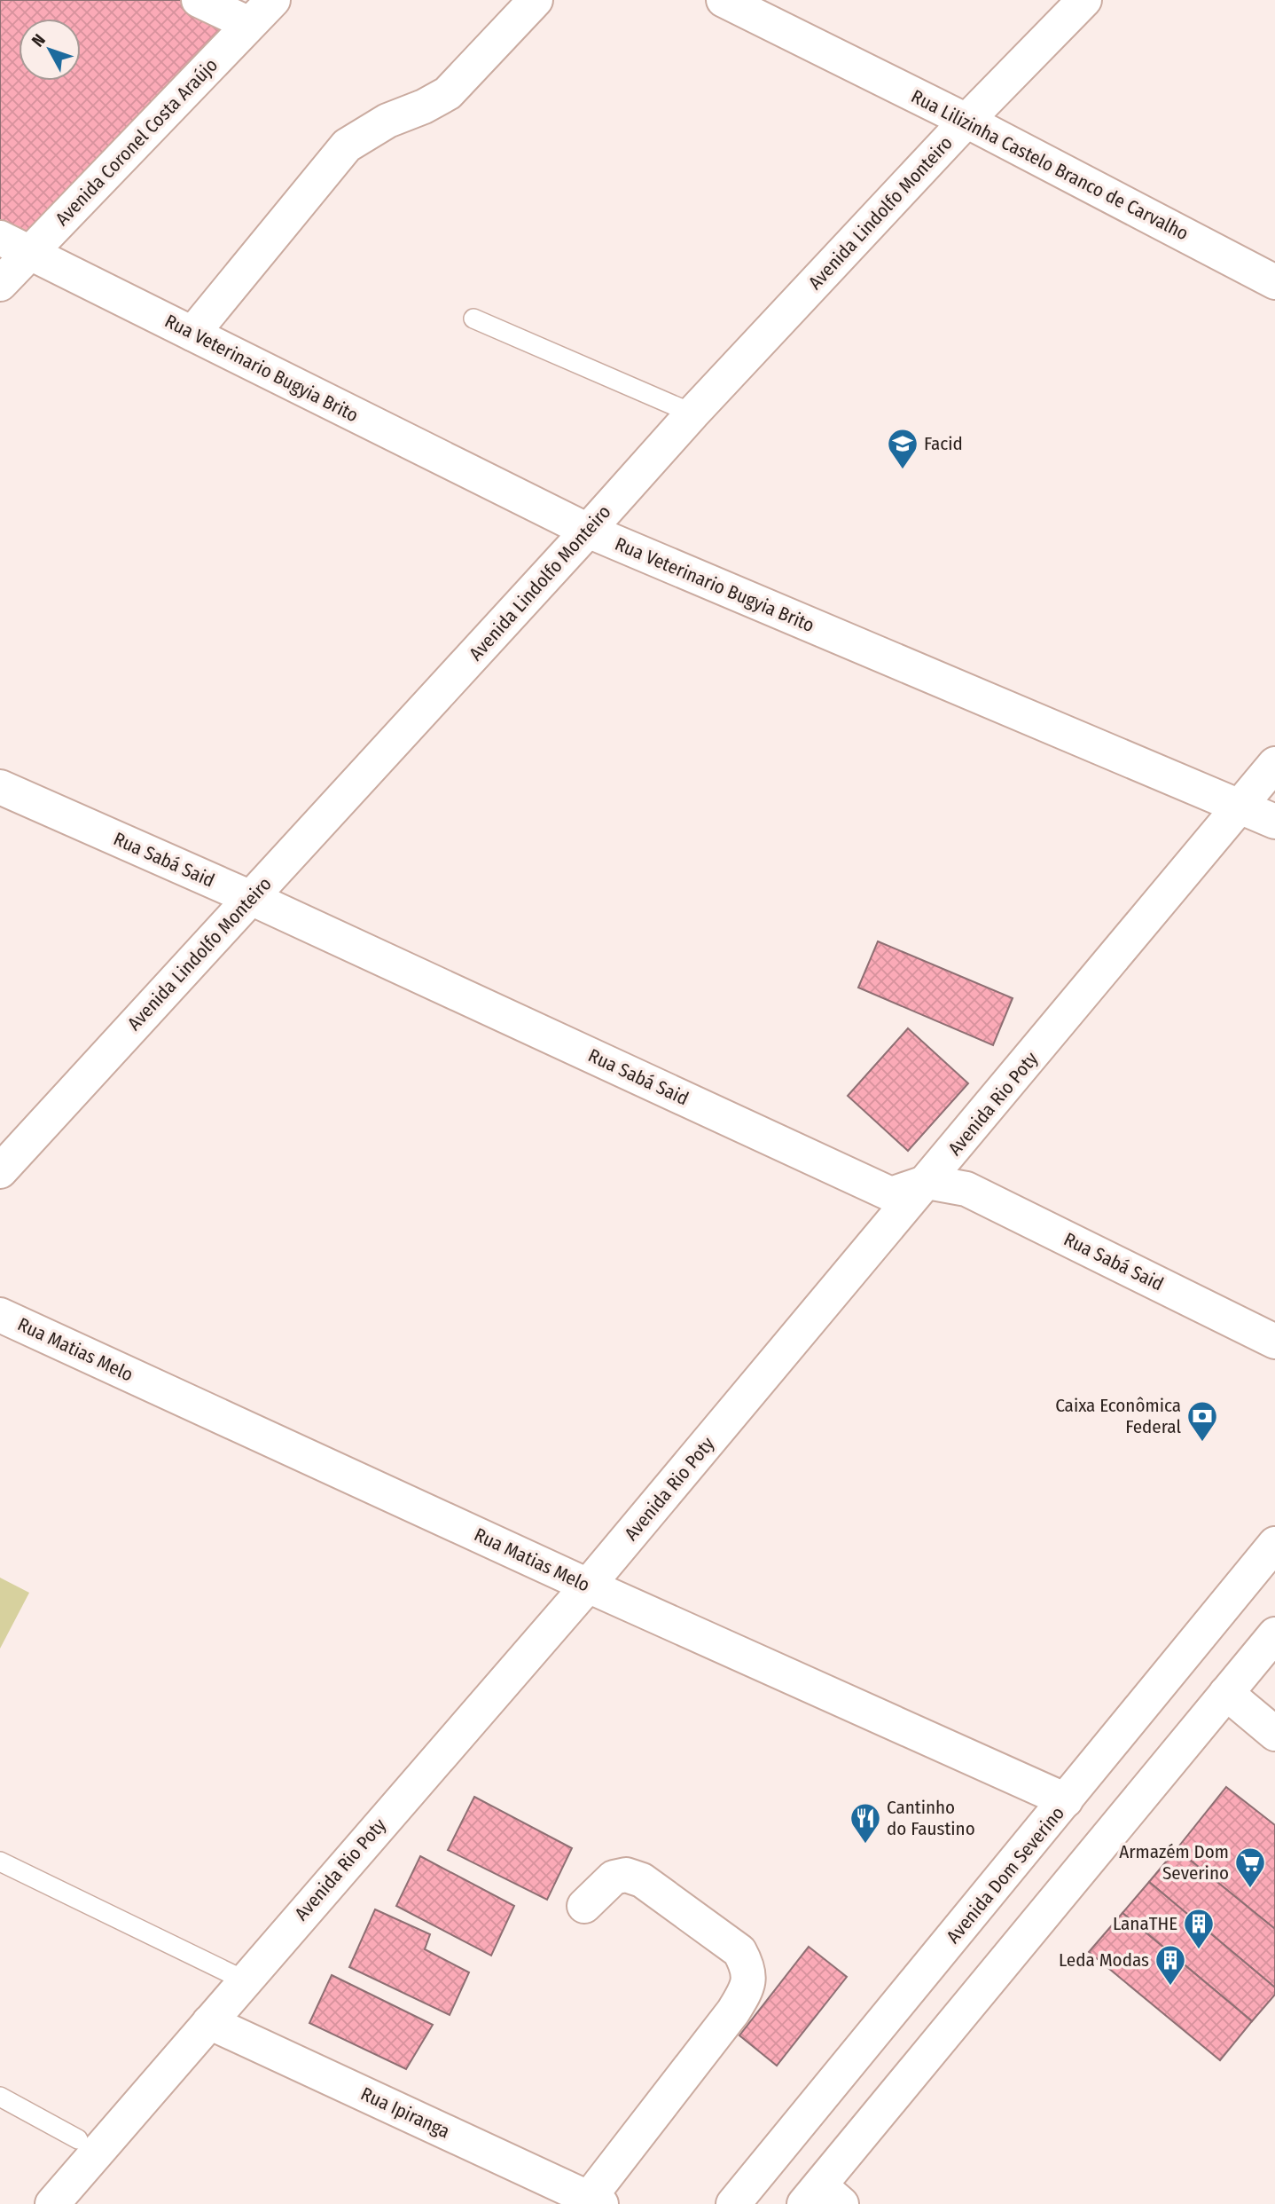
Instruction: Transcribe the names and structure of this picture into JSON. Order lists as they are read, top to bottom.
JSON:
{
  "streets": {
    "street": [
      "Avenida Coronel Costa Araújo",
      "Rua Lilizinha Castelo Branco de Carvalho",
      "Avenida Lindolfo Monteiro",
      "Rua Veterinario Bugyia Brito",
      "Rua Sabá Said",
      "Avenida Rio Poty",
      "Rua Matias Melo",
      "Avenida Dom Severino",
      "Rua Ipiranga"
    ]
  },
  "crossings": [
    ["Avenida Coronel Costa Araújo", "Rua Veterinario Bugyia Brito"],
    ["Rua Lilizinha Castelo Branco de Carvalho", "Avenida Lindolfo Monteiro"],
    ["Avenida Lindolfo Monteiro", "Rua Veterinario Bugyia Brito"],
    ["Avenida Lindolfo Monteiro", "Rua Sabá Said"],
    ["Rua Veterinario Bugyia Brito", "Avenida Rio Poty"],
    ["Rua Sabá Said", "Avenida Rio Poty"],
    ["Avenida Rio Poty", "Rua Matias Melo"],
    ["Avenida Rio Poty", "Rua Ipiranga"],
    ["Rua Matias Melo", "Avenida Dom Severino"]
  ],
  "places": {
    "school or university": ["Facid"],
    "bank": ["Caixa Econômica Federal"],
    "restaurant": ["Cantinho do Faustino"],
    "supermarket": ["Armazém Dom Severino"],
    "building": ["LanaTHE", "Leda Modas"]
  },
  "north": "top left"
}
